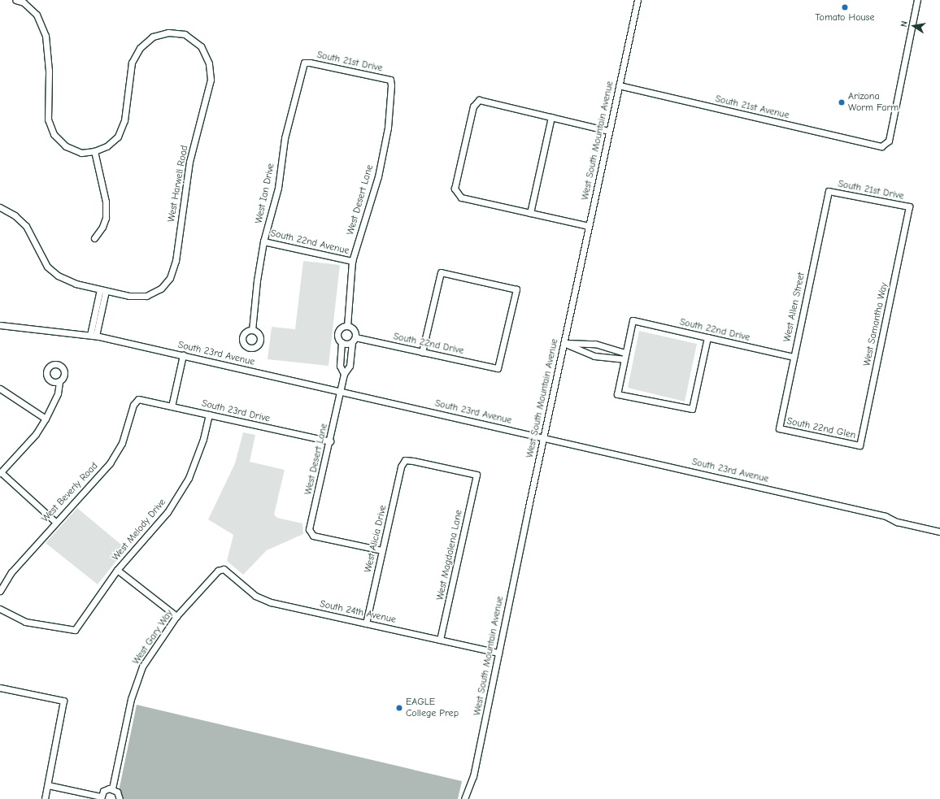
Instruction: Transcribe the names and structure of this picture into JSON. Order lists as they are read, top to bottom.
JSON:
{
  "streets": {
    "street": [
      "South 21st Drive",
      "South 21st Avenue",
      "West South Mountain Avenue",
      "West Harwell Road",
      "West Ian Drive",
      "West Desert Lane",
      "South 22nd Avenue",
      "West Allen Street",
      "West Samantha Way",
      "South 22nd Drive",
      "South 23rd Avenue",
      "South 23rd Drive",
      "South 22nd Glen",
      "West Beverly Road",
      "West Melody Drive",
      "West Alicia Drive",
      "West Magdalena Lane",
      "South 24th Avenue",
      "West Gary Way"
    ]
  },
  "crossings": [
    ["South 21st Drive", "West Ian Drive"],
    ["South 21st Drive", "West Desert Lane"],
    ["South 21st Drive", "West Allen Street"],
    ["South 21st Drive", "West Samantha Way"],
    ["South 21st Avenue", "West South Mountain Avenue"],
    ["West South Mountain Avenue", "South 23rd Avenue"],
    ["West South Mountain Avenue", "South 24th Avenue"],
    ["West Ian Drive", "South 22nd Avenue"],
    ["West Desert Lane", "South 22nd Avenue"],
    ["West Desert Lane", "South 22nd Drive"],
    ["West Desert Lane", "South 23rd Avenue"],
    ["West Desert Lane", "South 23rd Drive"],
    ["West Desert Lane", "West Alicia Drive"],
    ["West Allen Street", "South 22nd Drive"],
    ["West Allen Street", "South 22nd Glen"],
    ["West Samantha Way", "South 22nd Glen"],
    ["South 23rd Drive", "West Beverly Road"],
    ["South 23rd Drive", "West Melody Drive"],
    ["West Alicia Drive", "West Magdalena Lane"],
    ["West Alicia Drive", "South 24th Avenue"],
    ["West Magdalena Lane", "South 24th Avenue"],
    ["South 24th Avenue", "West Gary Way"]
  ],
  "places": ["Tomato House", "Arizona Worm Farm", "EAGLE College Prep"],
  "north": "left"
}
